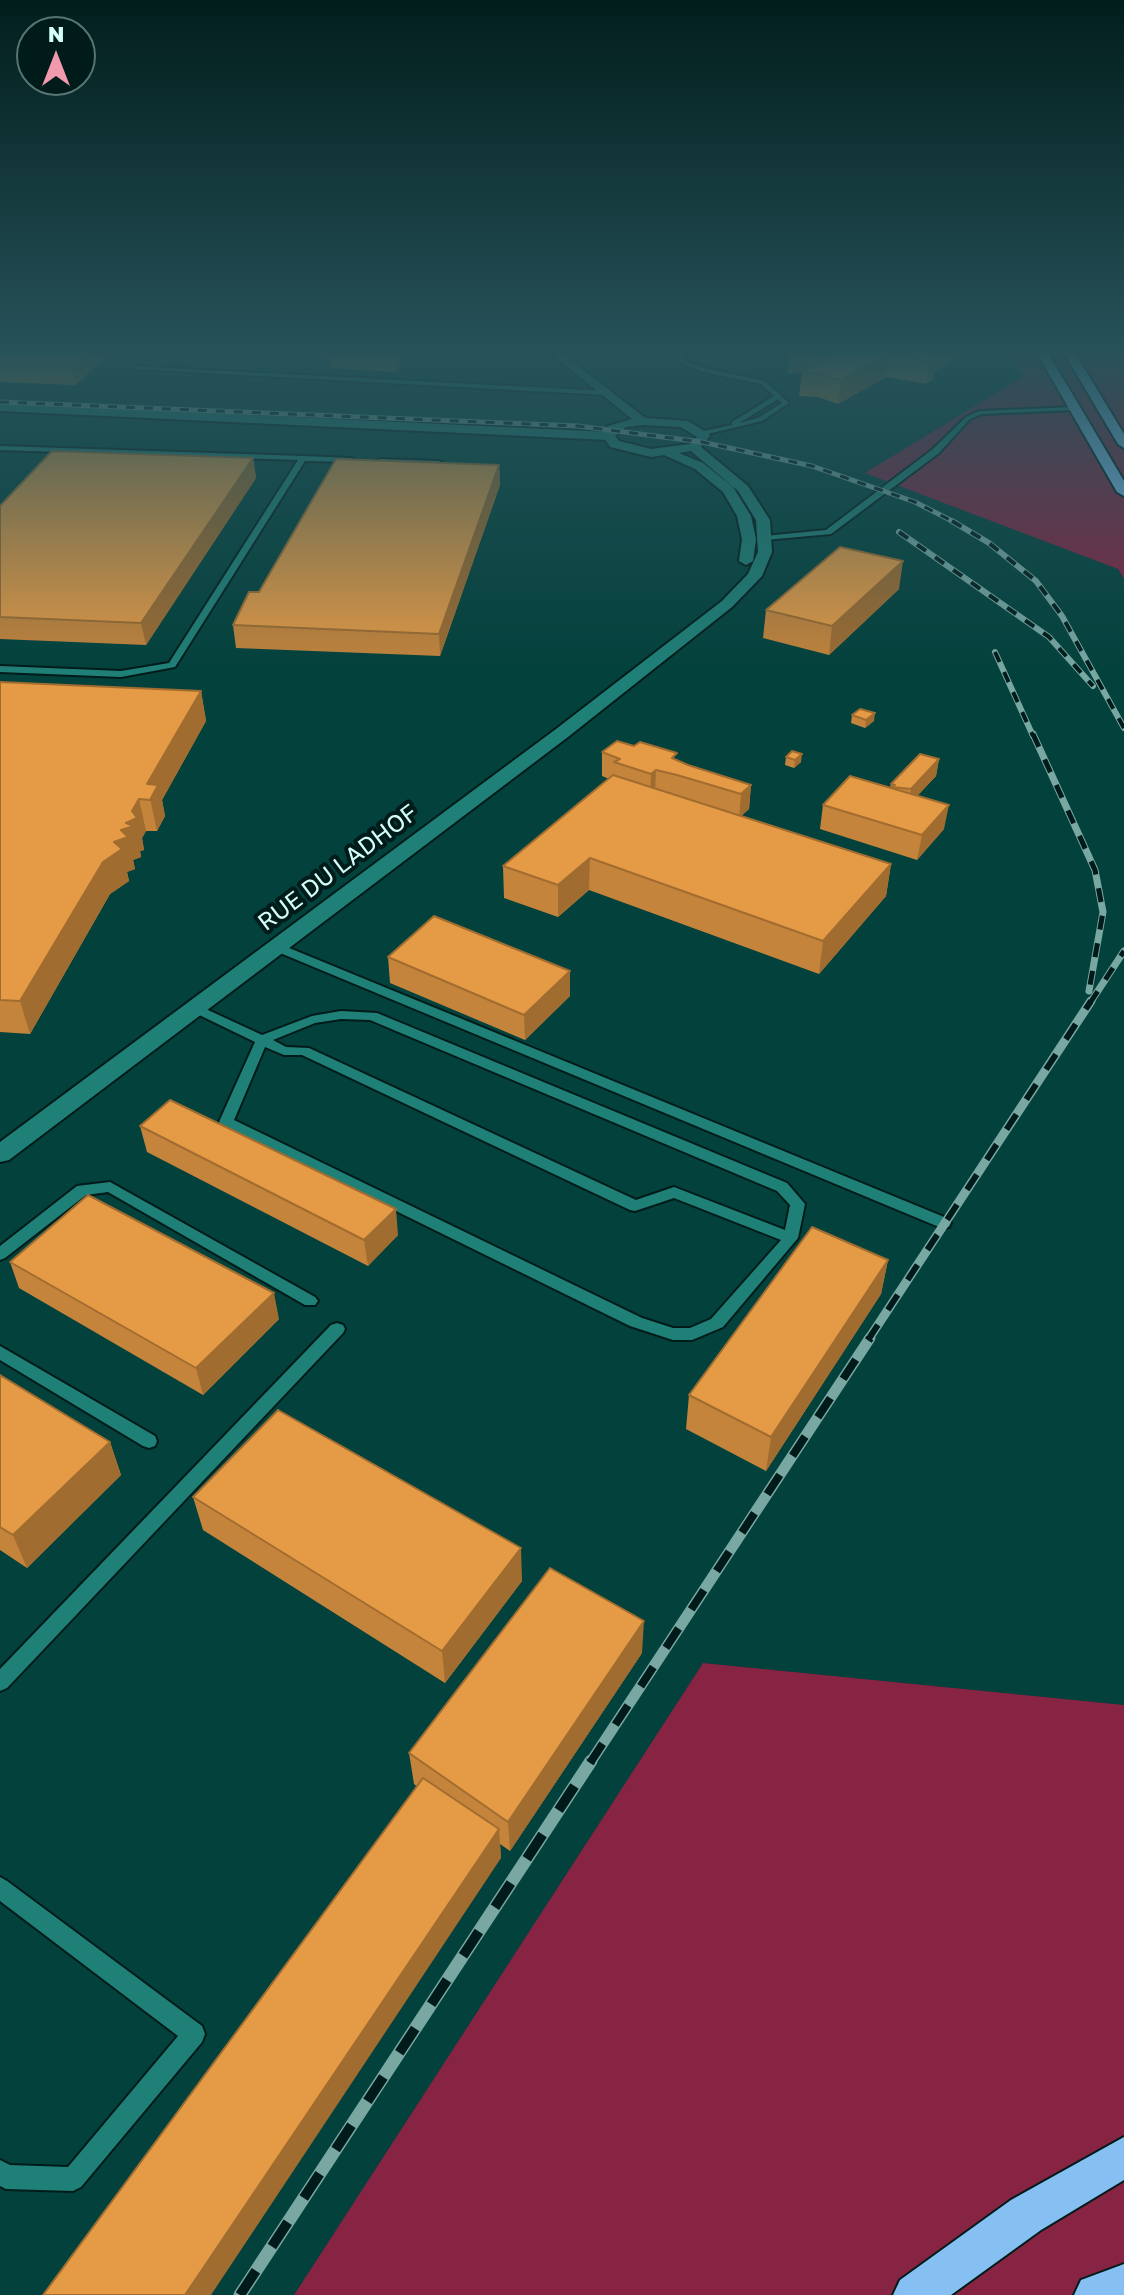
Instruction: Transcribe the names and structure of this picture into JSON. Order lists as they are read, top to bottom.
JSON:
{
  "streets": {
    "main road": ["RUE DU LADHOF"]
  },
  "north": "top"
}
